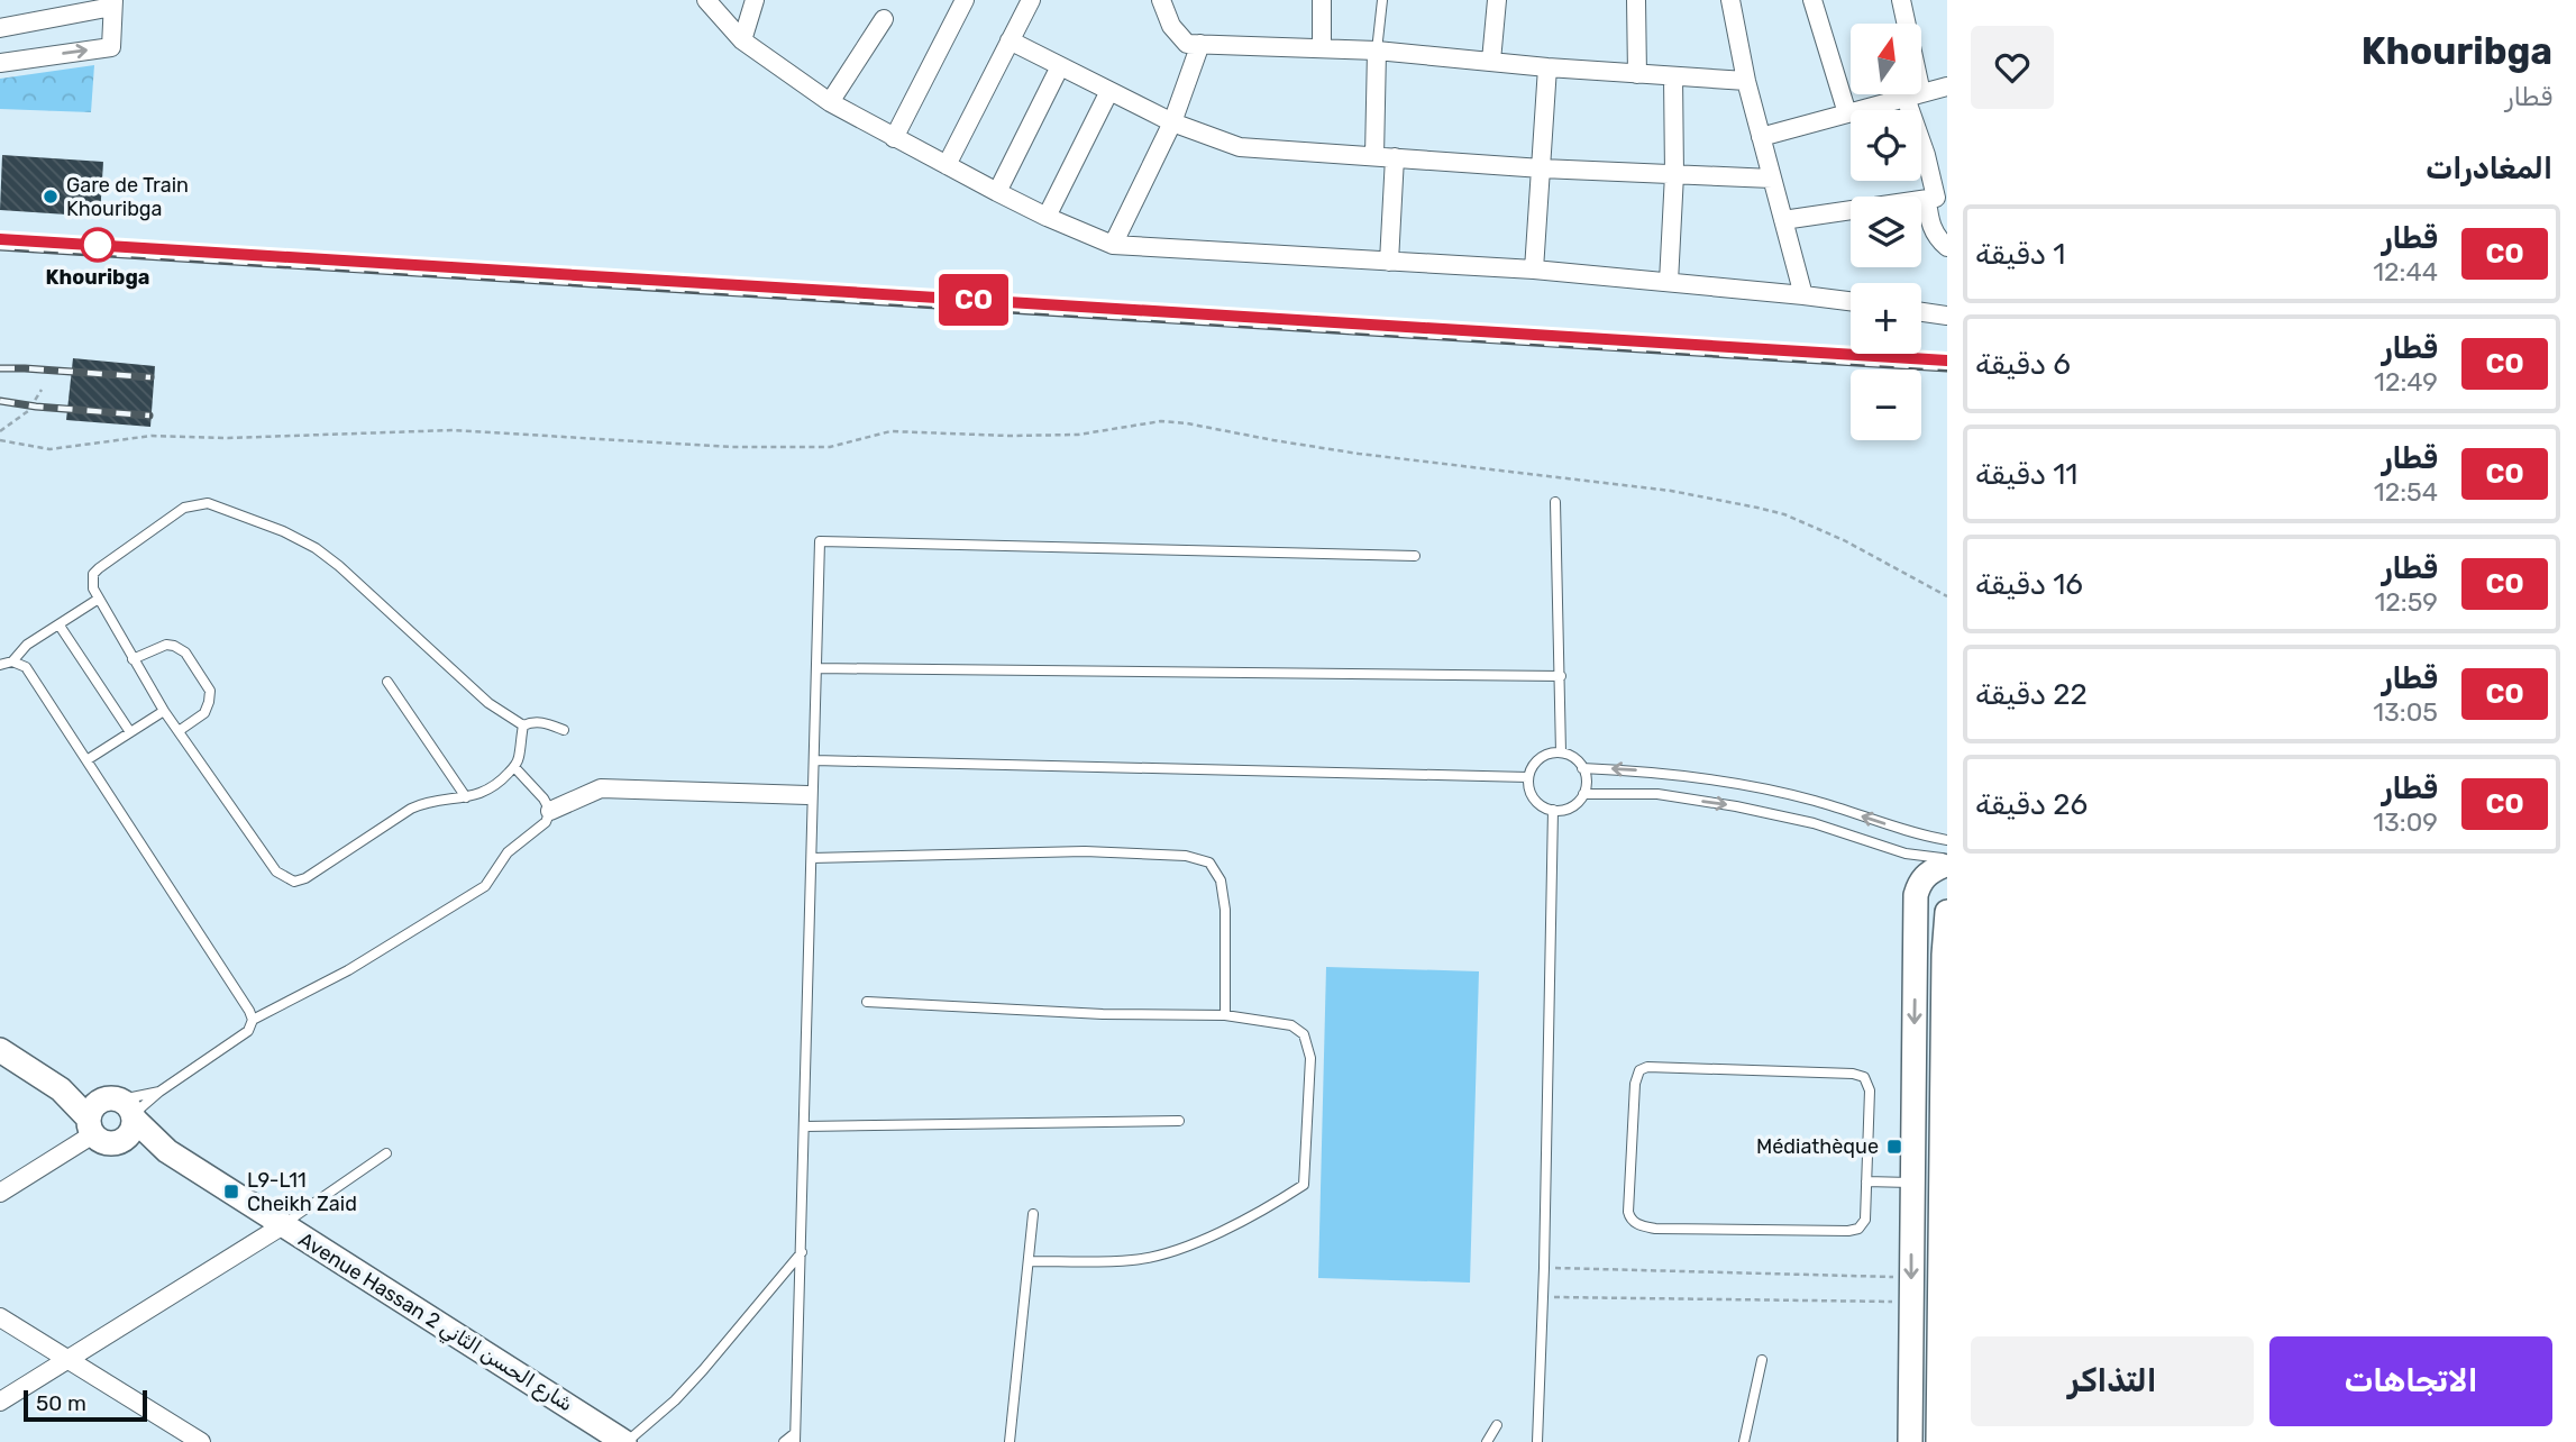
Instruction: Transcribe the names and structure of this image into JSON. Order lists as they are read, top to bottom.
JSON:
{
  "streets": {
    "main road": ["Avenue Hassan 2 شارع الحسن الثاني"]
  },
  "places": {
    "other": ["Gare de Train Khouribga", "Khouribga"],
    "transit": ["Médiathèque", "L9-L11 Cheikh Zaid"]
  },
  "scale_bar": "50 m",
  "north": "top",
  "page": {
    "heading": [
      ["Khouribga", "قطار"],
      "المغادرات"
    ],
    "on_map": "CO",
    "map_buttons": ["+", "−"],
    "list": [
      {
        "mark": "CO",
        "name": "قطار",
        "note": "12:44",
        "value": "1 دقيقة"
      },
      {
        "mark": "CO",
        "name": "قطار",
        "note": "12:49",
        "value": "6 دقيقة"
      },
      {
        "mark": "CO",
        "name": "قطار",
        "note": "12:54",
        "value": "11 دقيقة"
      },
      {
        "mark": "CO",
        "name": "قطار",
        "note": "12:59",
        "value": "16 دقيقة"
      },
      {
        "mark": "CO",
        "name": "قطار",
        "note": "13:05",
        "value": "22 دقيقة"
      },
      {
        "mark": "CO",
        "name": "قطار",
        "note": "13:09",
        "value": "26 دقيقة"
      }
    ],
    "buttons": ["الاتجاهات", "التذاكر"],
    "scale": "50 m"
  }
}
